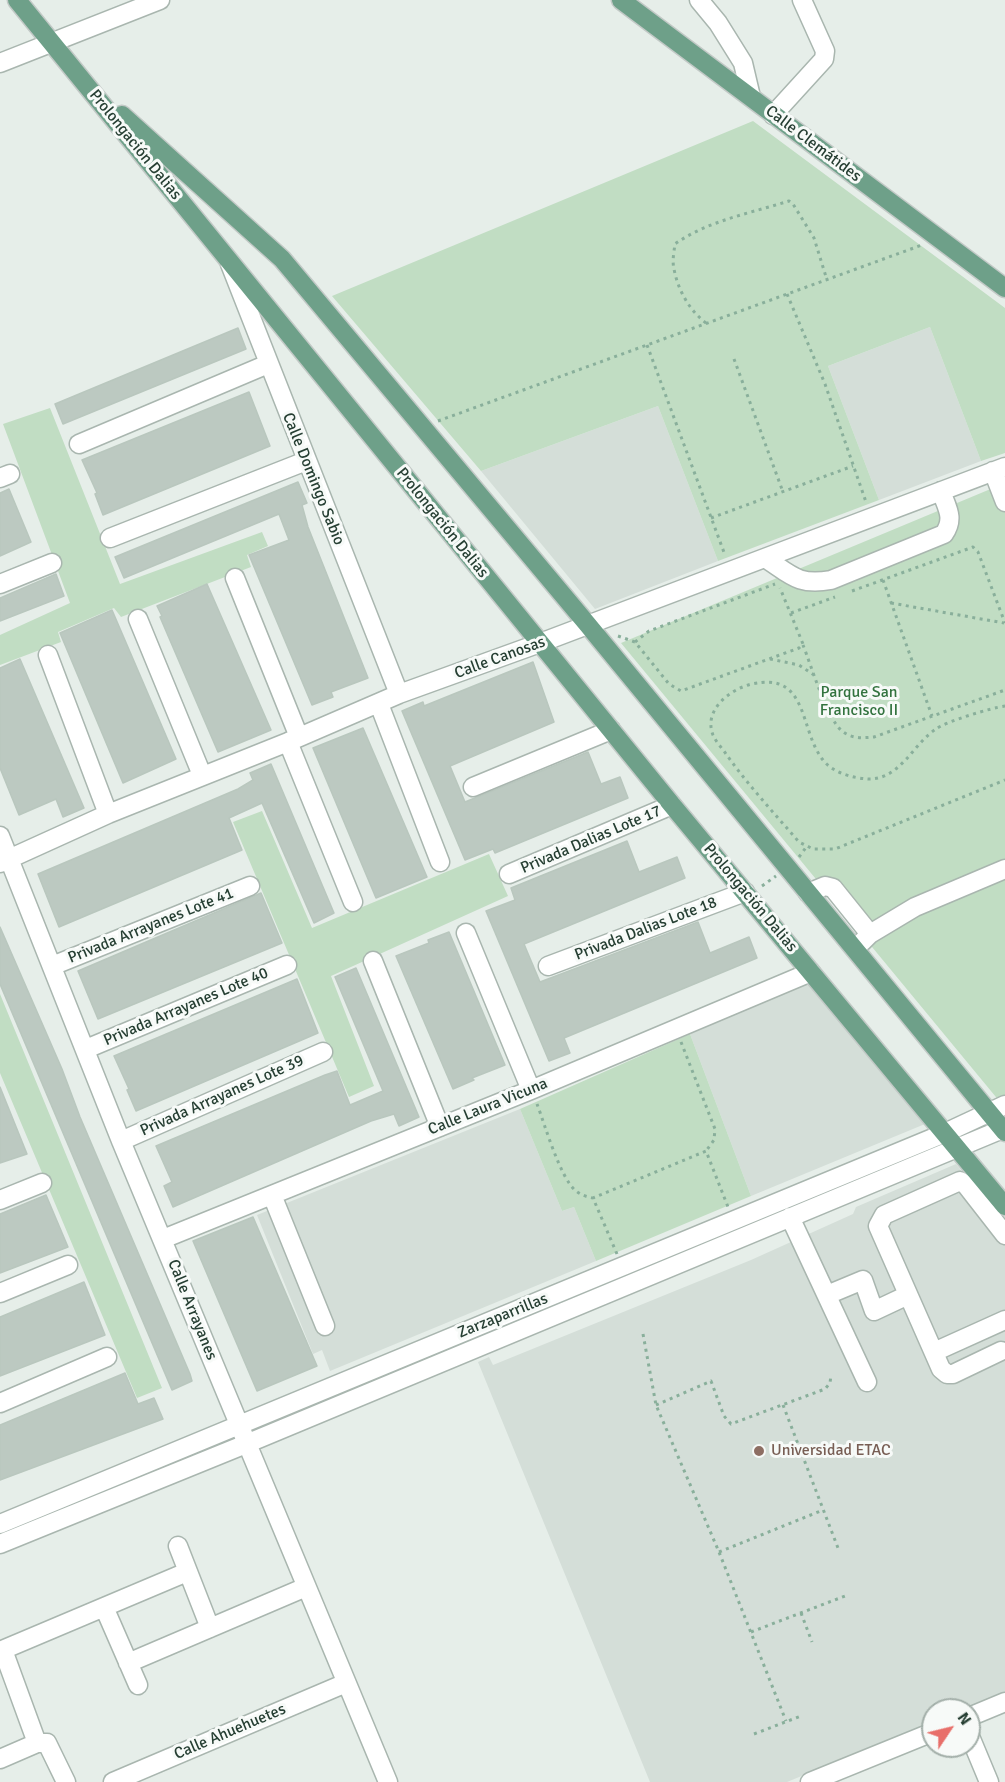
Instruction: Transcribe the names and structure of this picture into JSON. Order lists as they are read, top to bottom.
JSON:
{
  "streets": {
    "main road": ["Calle Clemátides", "Prolongación Dalias"],
    "street": [
      "Calle Domingo Sabio",
      "Calle Canosas",
      "Privada Dalias Lote 17",
      "Privada Arrayanes Lote 41",
      "Privada Dalias Lote 18",
      "Privada Arrayanes Lote 40",
      "Privada Arrayanes Lote 39",
      "Calle Laura Vicuna",
      "Calle Arrayanes",
      "Zarzaparrillas",
      "Calle Ahuehuetes"
    ]
  },
  "crossings": [
    ["Prolongación Dalias", "Calle Domingo Sabio"],
    ["Prolongación Dalias", "Calle Canosas"],
    ["Prolongación Dalias", "Privada Dalias Lote 17"],
    ["Prolongación Dalias", "Privada Dalias Lote 18"],
    ["Prolongación Dalias", "Calle Laura Vicuna"],
    ["Prolongación Dalias", "Zarzaparrillas"],
    ["Calle Domingo Sabio", "Calle Canosas"],
    ["Calle Canosas", "Calle Arrayanes"],
    ["Privada Arrayanes Lote 41", "Calle Arrayanes"],
    ["Privada Arrayanes Lote 40", "Calle Arrayanes"],
    ["Privada Arrayanes Lote 39", "Calle Arrayanes"],
    ["Calle Laura Vicuna", "Calle Arrayanes"],
    ["Calle Arrayanes", "Zarzaparrillas"],
    ["Calle Arrayanes", "Calle Ahuehuetes"]
  ],
  "parks": ["Parque San Francisco II"],
  "places": ["Universidad ETAC"],
  "north": "top right"
}
